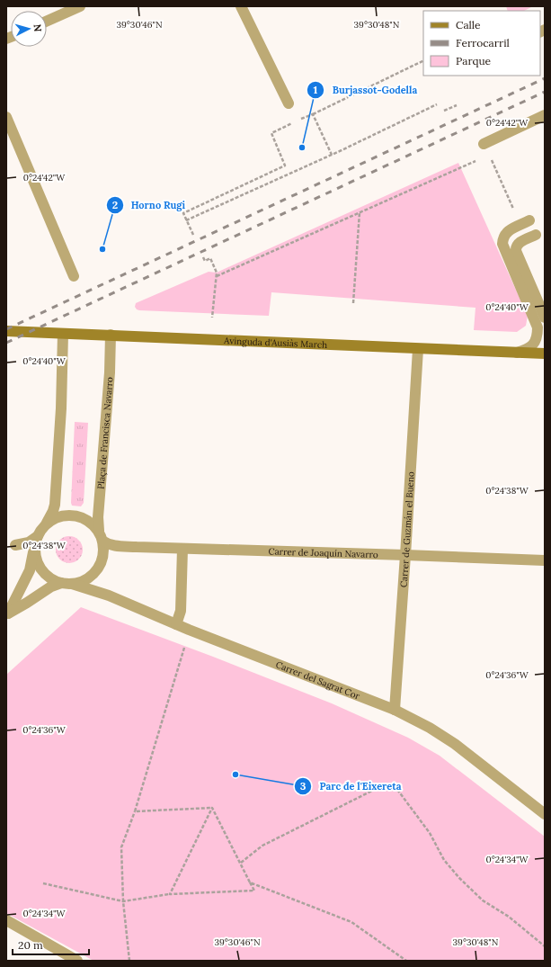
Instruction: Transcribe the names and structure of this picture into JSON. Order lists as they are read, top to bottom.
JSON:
{
  "streets": {
    "street": [
      "Avinguda d'Ausiàs March",
      "Plaça de Francisca Navarro",
      "Carrer de Guzmán el Bueno",
      "Carrer de Joaquín Navarro",
      "Carrer del Sagrat Cor"
    ]
  },
  "crossings": [
    ["Avinguda d'Ausiàs March", "Plaça de Francisca Navarro"],
    ["Avinguda d'Ausiàs March", "Carrer de Guzmán el Bueno"],
    ["Plaça de Francisca Navarro", "Carrer de Joaquín Navarro"],
    ["Plaça de Francisca Navarro", "Carrer del Sagrat Cor"],
    ["Carrer de Guzmán el Bueno", "Carrer de Joaquín Navarro"],
    ["Carrer de Guzmán el Bueno", "Carrer del Sagrat Cor"],
    ["Carrer de Joaquín Navarro", "Carrer del Sagrat Cor"]
  ],
  "places": ["Burjassot-Godella", "Horno Rugi", "Parc de l'Eixereta"],
  "legend": ["Calle", "Ferrocarril", "Parque"],
  "scale_bar": "20 m",
  "north": "right",
  "coordinates": [
    "39°30'46\"N",
    "39°30'48\"N",
    "0°24'42\"W",
    "0°24'40\"W",
    "0°24'38\"W",
    "0°24'36\"W",
    "0°24'34\"W"
  ]
}
